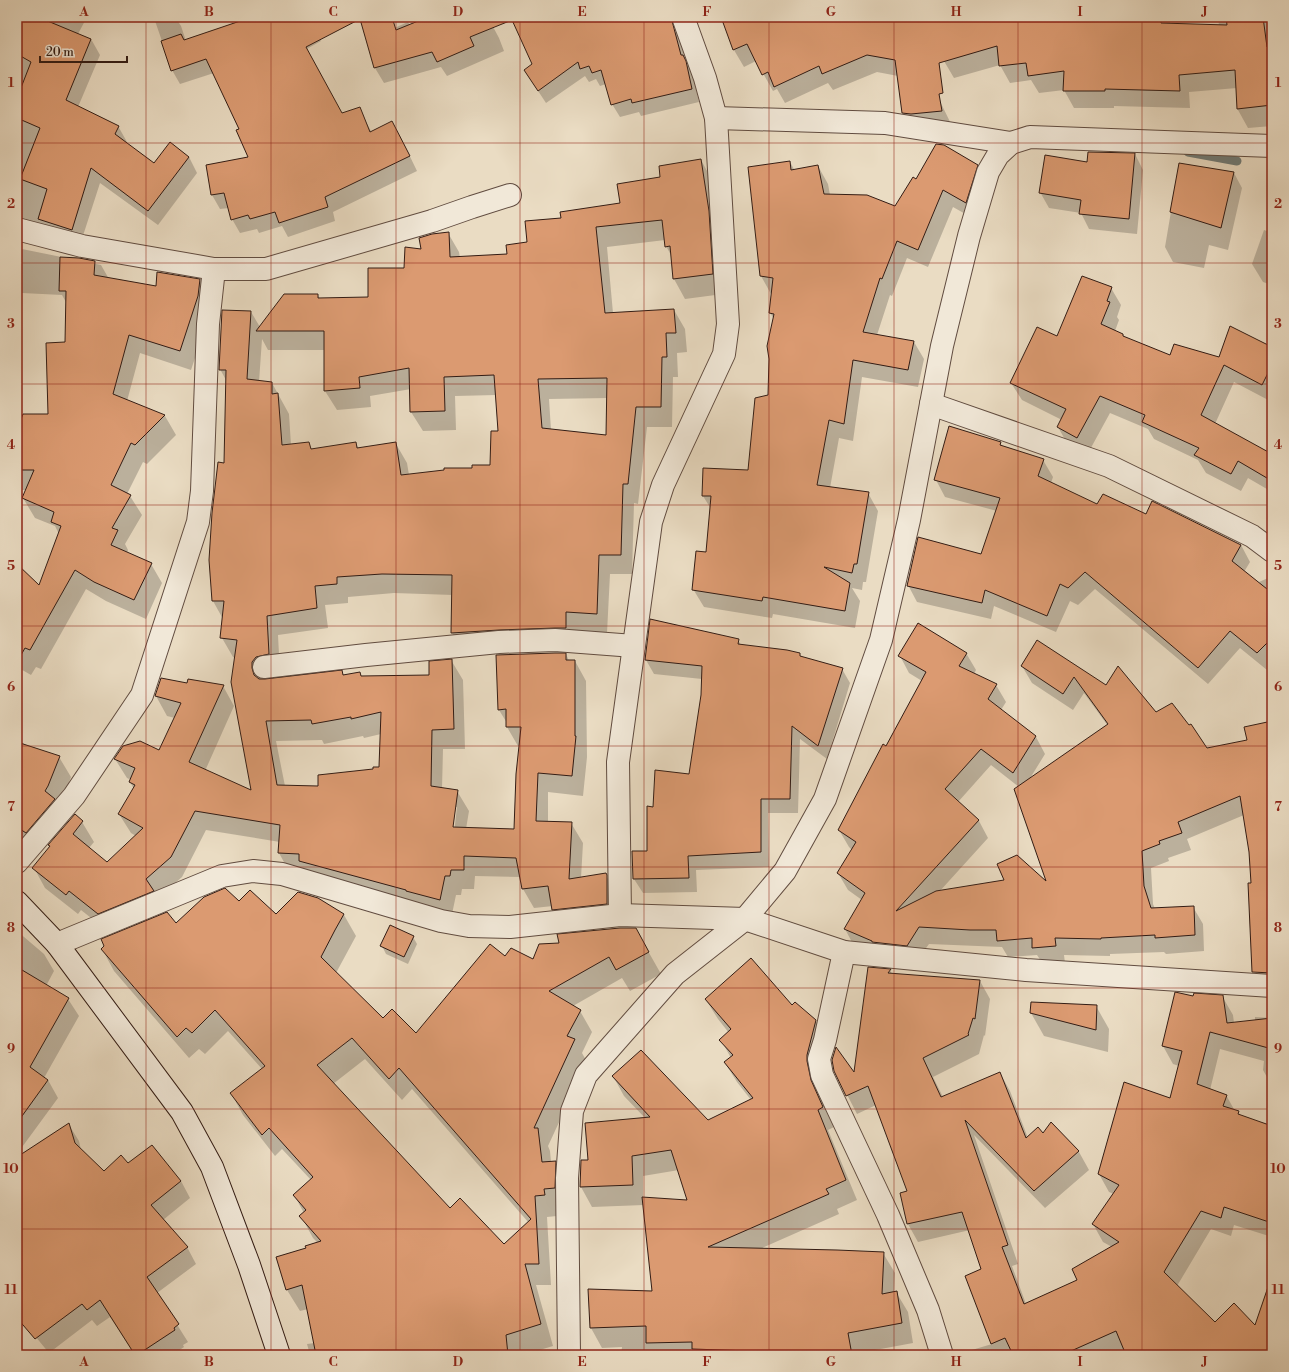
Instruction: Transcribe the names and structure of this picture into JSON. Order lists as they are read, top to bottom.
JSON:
{
  "scale_bar": "20 m",
  "grid": {
    "columns": [
      "A",
      "B",
      "C",
      "D",
      "E",
      "F",
      "G",
      "H",
      "I",
      "J"
    ],
    "rows": [
      "1",
      "2",
      "3",
      "4",
      "5",
      "6",
      "7",
      "8",
      "9",
      "10",
      "11"
    ]
  }
}
